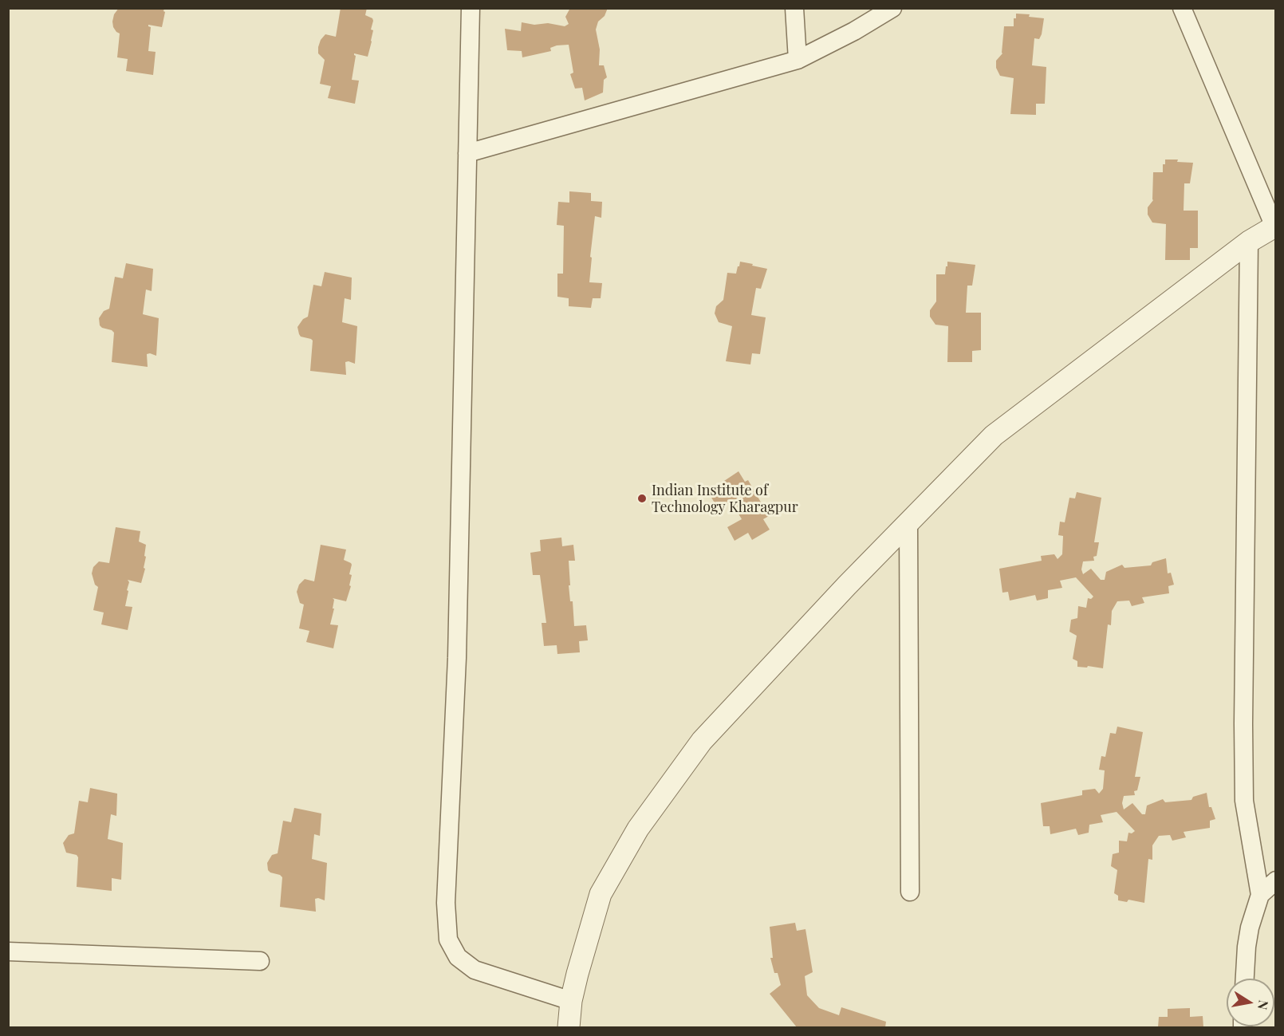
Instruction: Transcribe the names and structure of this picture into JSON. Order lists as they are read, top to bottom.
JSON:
{
  "places": ["Indian Institute of Technology Kharagpur"],
  "north": "right"
}
